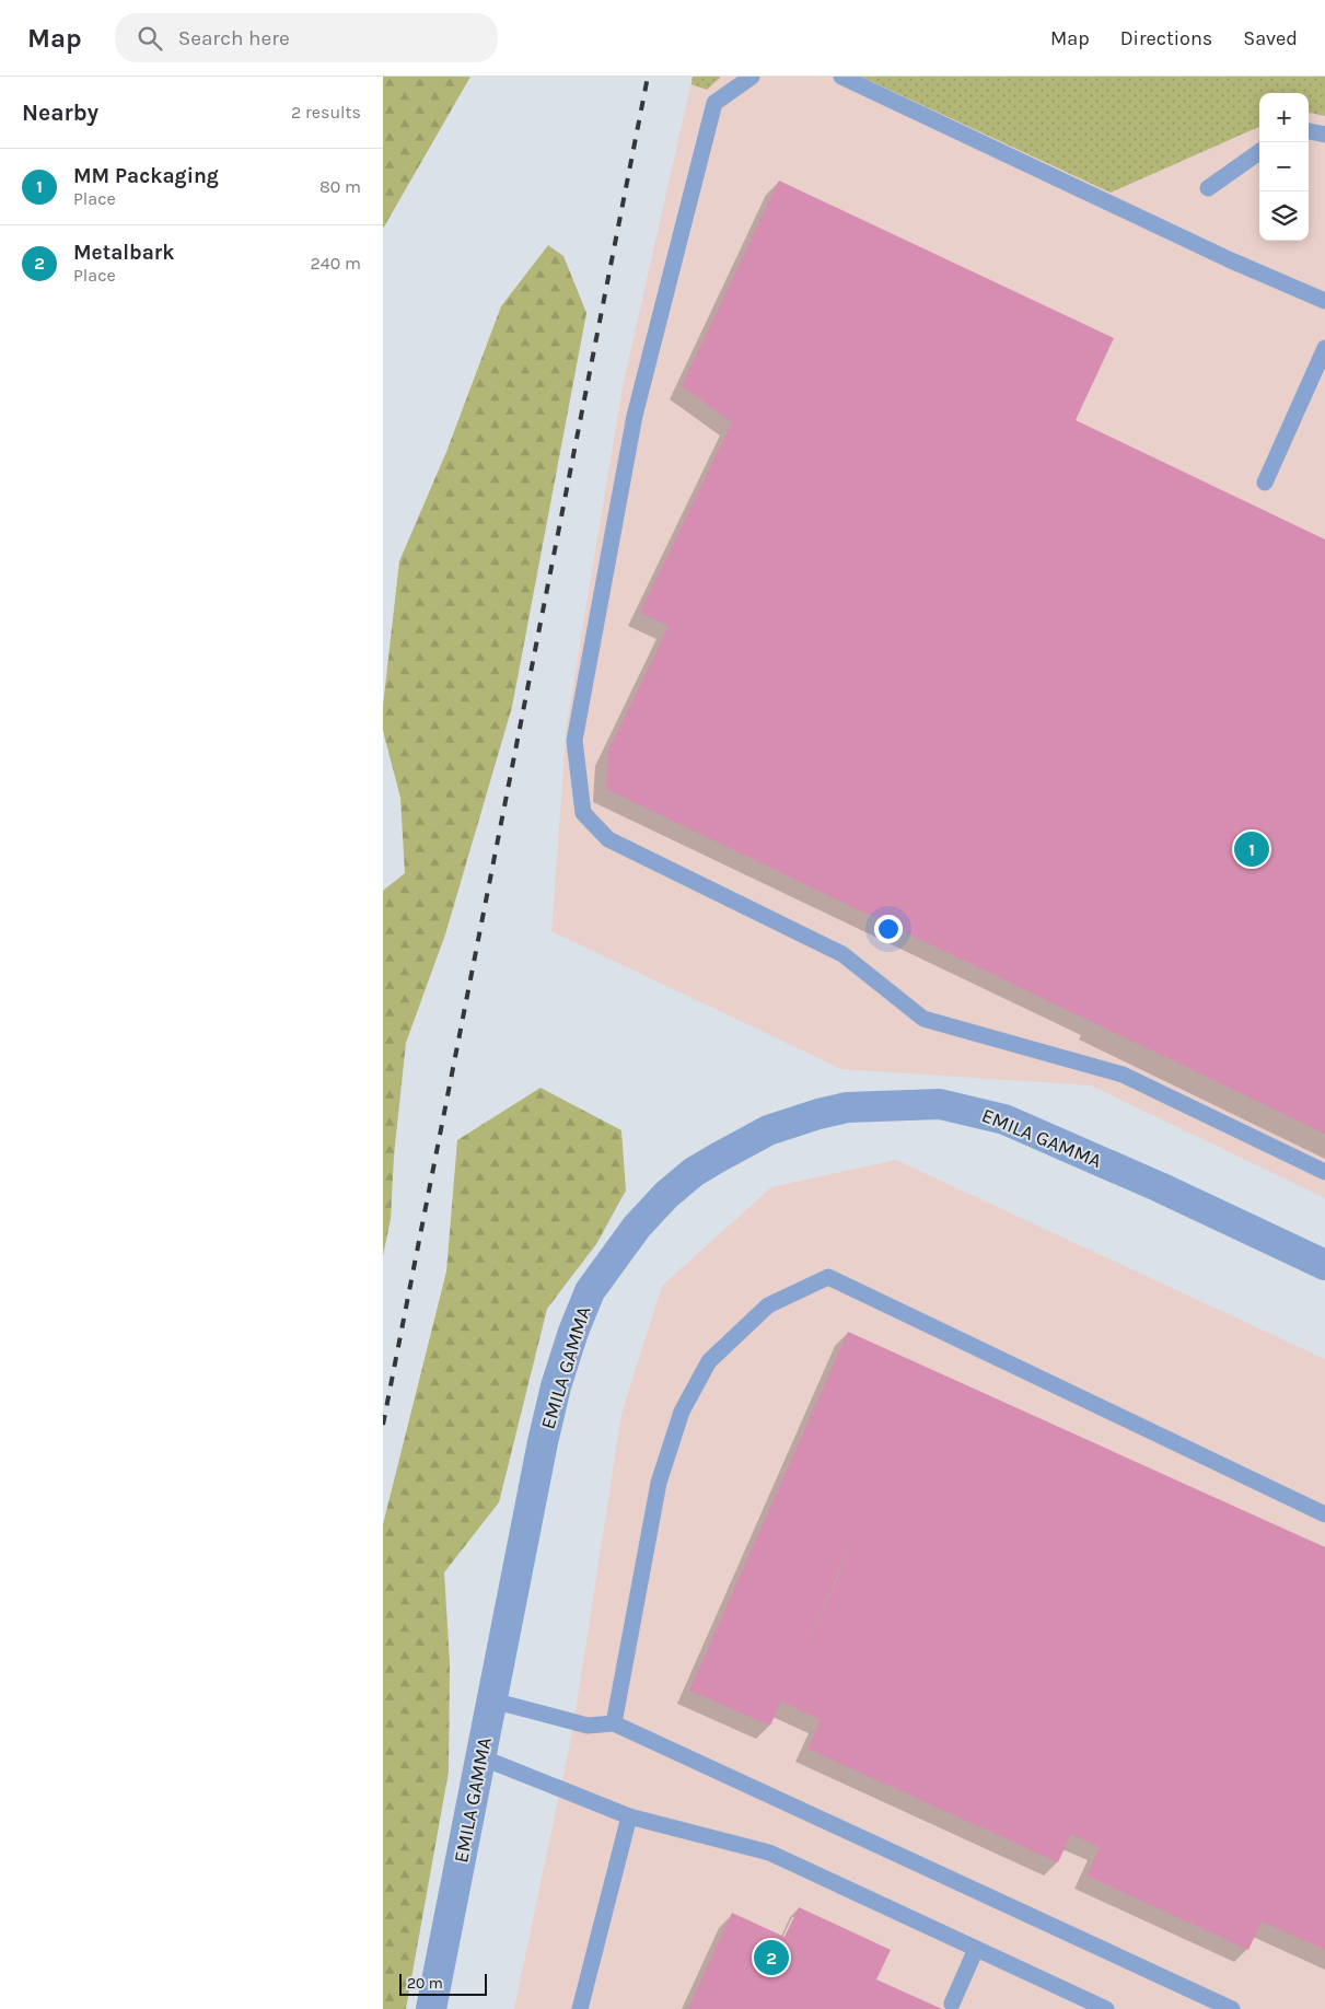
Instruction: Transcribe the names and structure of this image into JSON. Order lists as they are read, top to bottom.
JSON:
{
  "streets": {
    "street": ["EMILA GAMMA"]
  },
  "scale_bar": "20 m",
  "page": {
    "header": "Map",
    "search": "Search here",
    "nav": ["Map", "Directions", "Saved"],
    "heading": ["Nearby", "2 results"],
    "map_buttons": ["+", "−"],
    "list": [
      {
        "mark": "1",
        "name": "MM Packaging",
        "note": "Place",
        "value": "80 m"
      },
      {
        "mark": "2",
        "name": "Metalbark",
        "note": "Place",
        "value": "240 m"
      }
    ],
    "pins": ["1", "2"],
    "scale": "20 m"
  }
}
